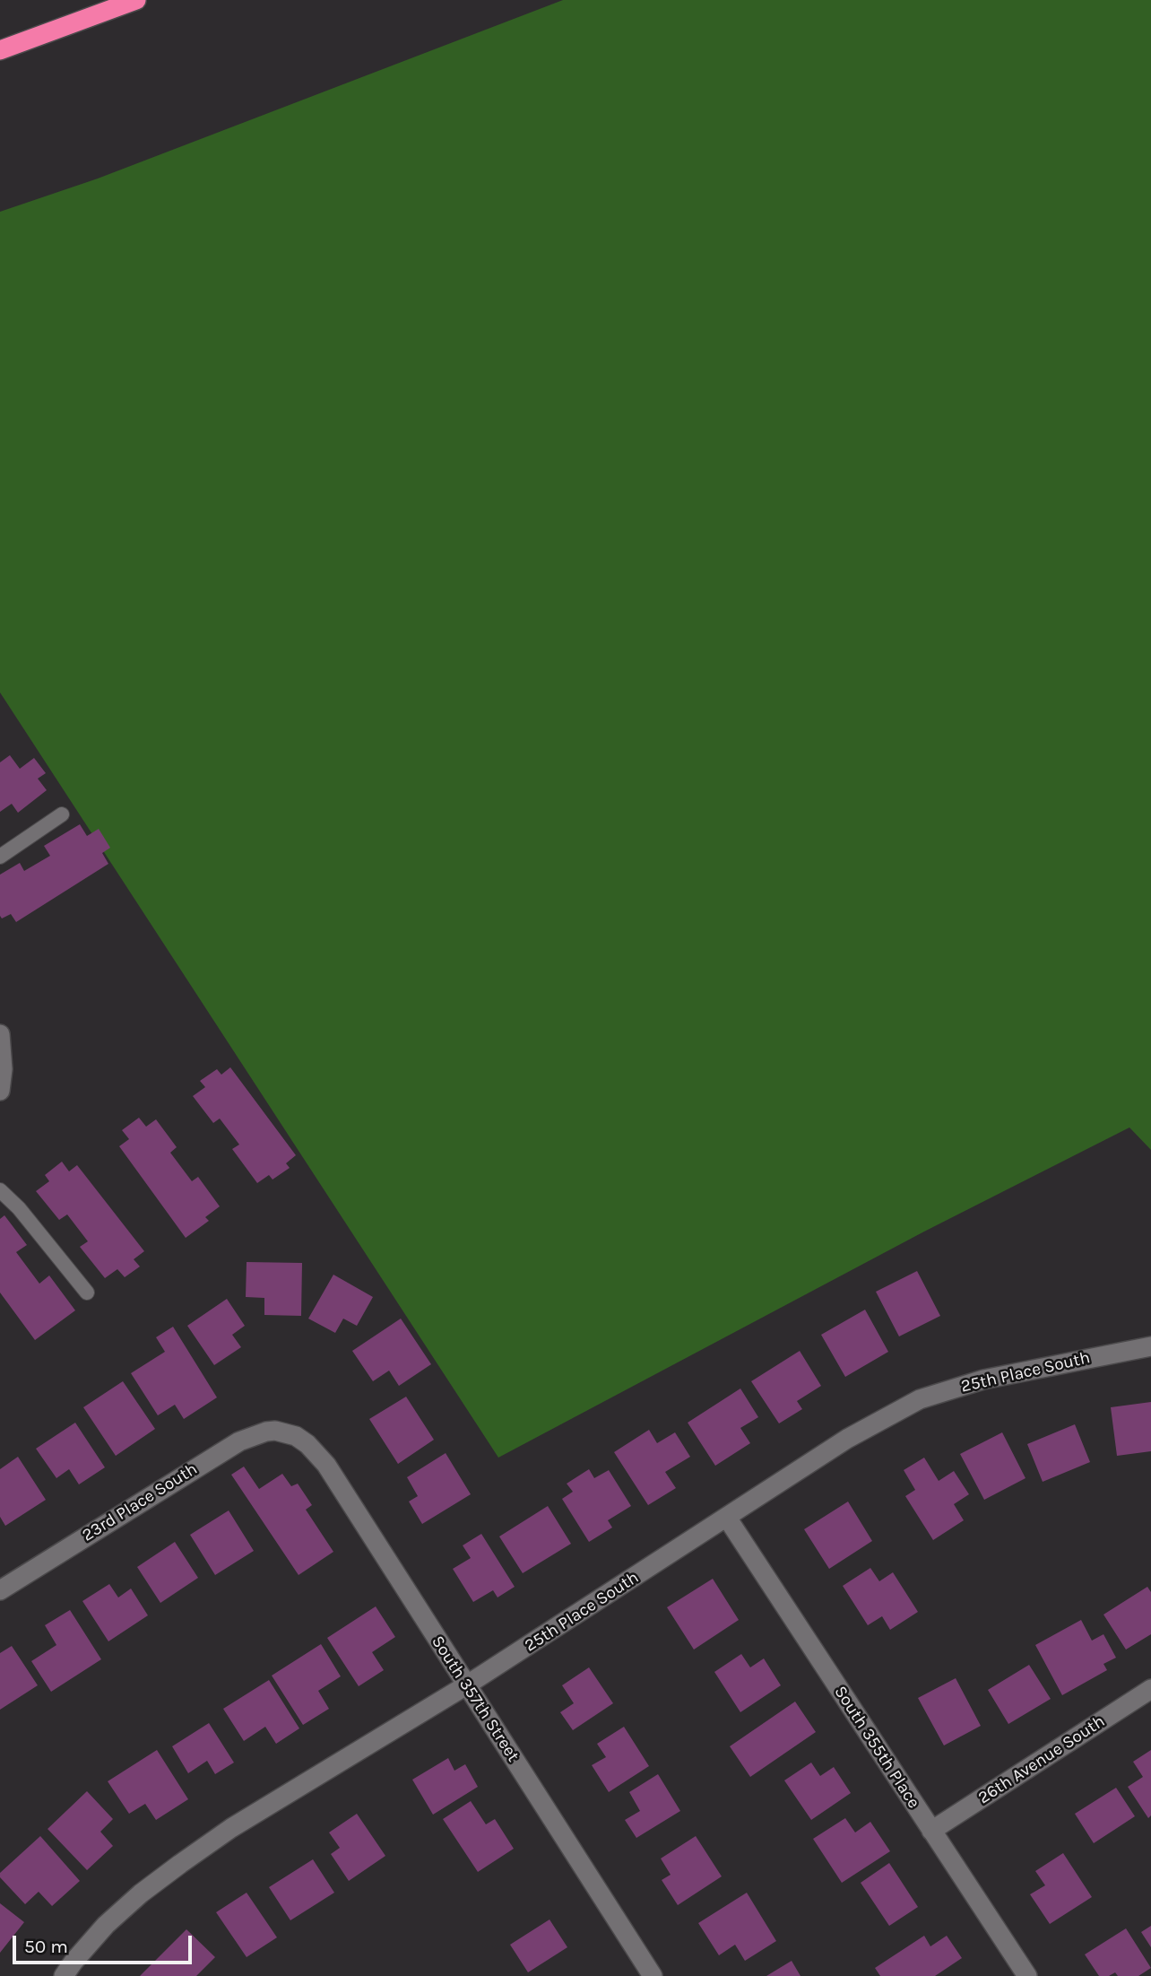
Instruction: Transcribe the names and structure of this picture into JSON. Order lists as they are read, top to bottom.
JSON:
{
  "streets": {
    "street": [
      "25th Place South",
      "23rd Place South",
      "South 357th Street",
      "South 355th Place",
      "26th Avenue South"
    ]
  },
  "crossings": [
    ["25th Place South", "South 357th Street"],
    ["25th Place South", "South 355th Place"],
    ["23rd Place South", "South 357th Street"],
    ["South 355th Place", "26th Avenue South"]
  ],
  "scale_bar": "50 m"
}
